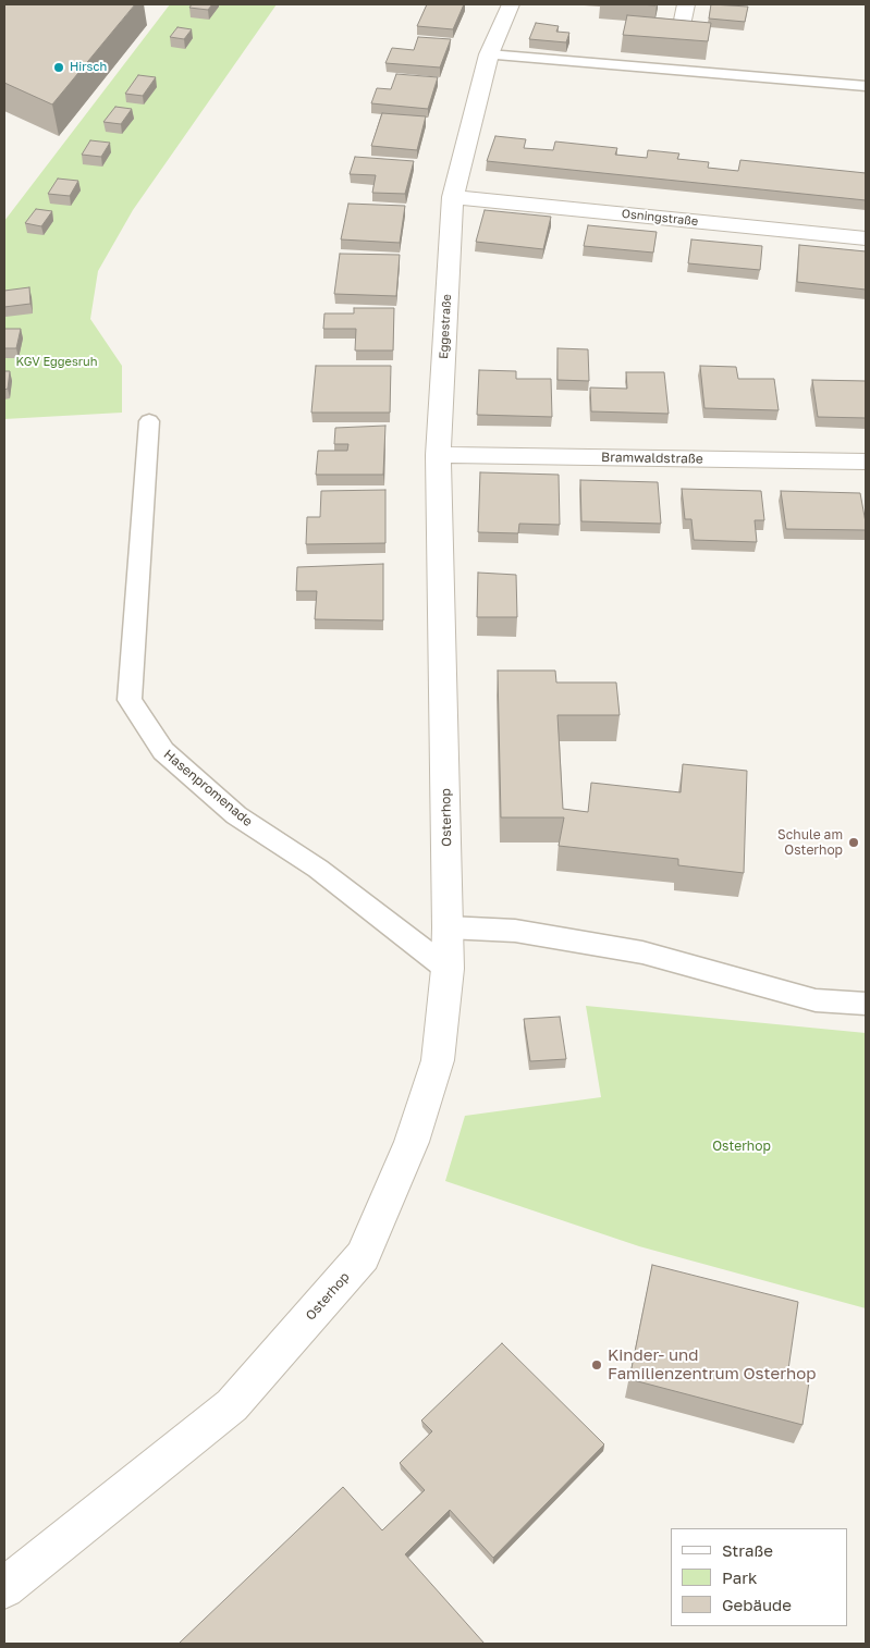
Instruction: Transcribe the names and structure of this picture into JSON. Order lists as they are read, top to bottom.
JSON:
{
  "streets": {
    "street": [
      "Osningstraße",
      "Eggestraße",
      "Bramwaldstraße",
      "Osterhop"
    ],
    "lane": ["Hasenpromenade"]
  },
  "crossings": [
    ["Osningstraße", "Eggestraße"],
    ["Eggestraße", "Bramwaldstraße"],
    ["Eggestraße", "Osterhop"],
    ["Hasenpromenade", "Osterhop"]
  ],
  "parks": ["KGV Eggesruh", "Osterhop"],
  "places": ["Hirsch", "Schule am Osterhop", "Kinder- und Familienzentrum Osterhop"],
  "legend": ["Straße", "Park", "Gebäude"]
}
